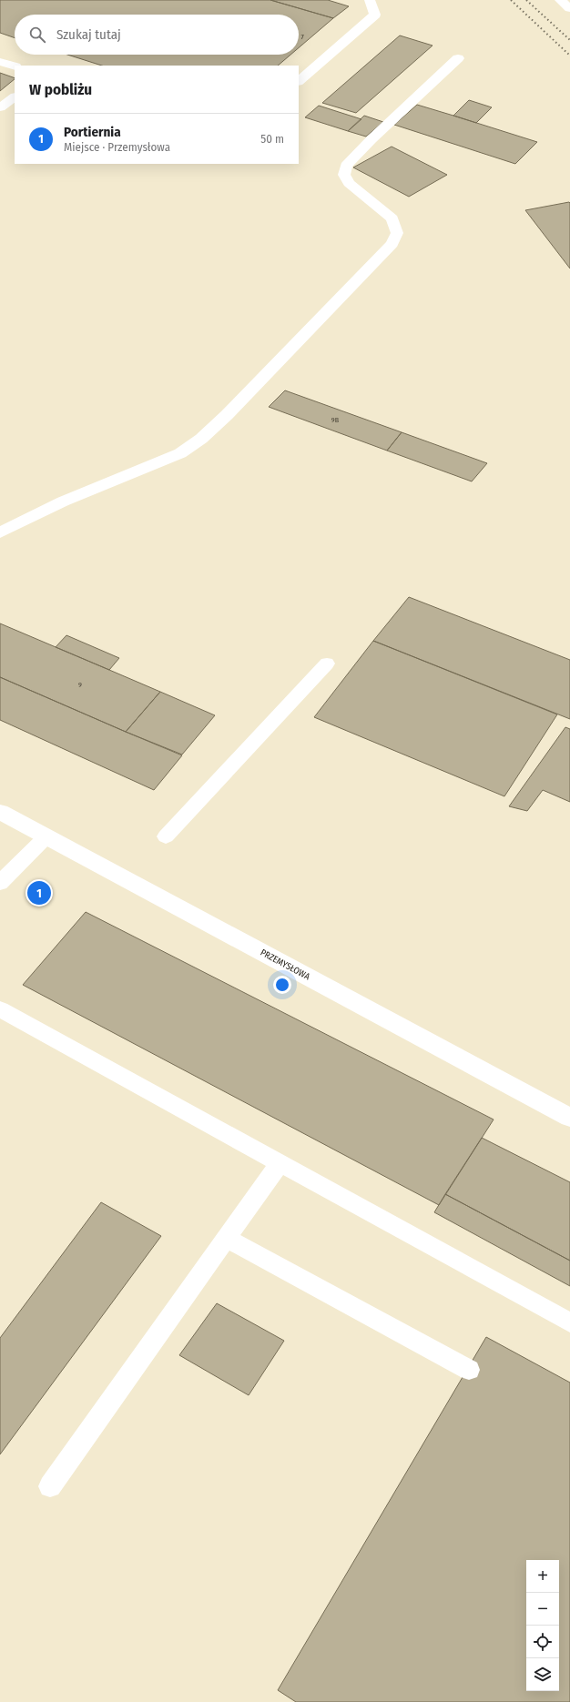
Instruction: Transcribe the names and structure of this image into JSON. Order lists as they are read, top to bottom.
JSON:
{
  "streets": {
    "street": ["PRZEMYSŁOWA"]
  },
  "house_numbers": ["7", "9B", "9"],
  "page": {
    "search": "Szukaj tutaj",
    "heading": "W pobliżu",
    "list": [
      {
        "mark": "1",
        "name": "Portiernia",
        "note": "Miejsce · Przemysłowa",
        "value": "50 m"
      }
    ],
    "pins": "1",
    "map_buttons": ["+", "−"]
  }
}
